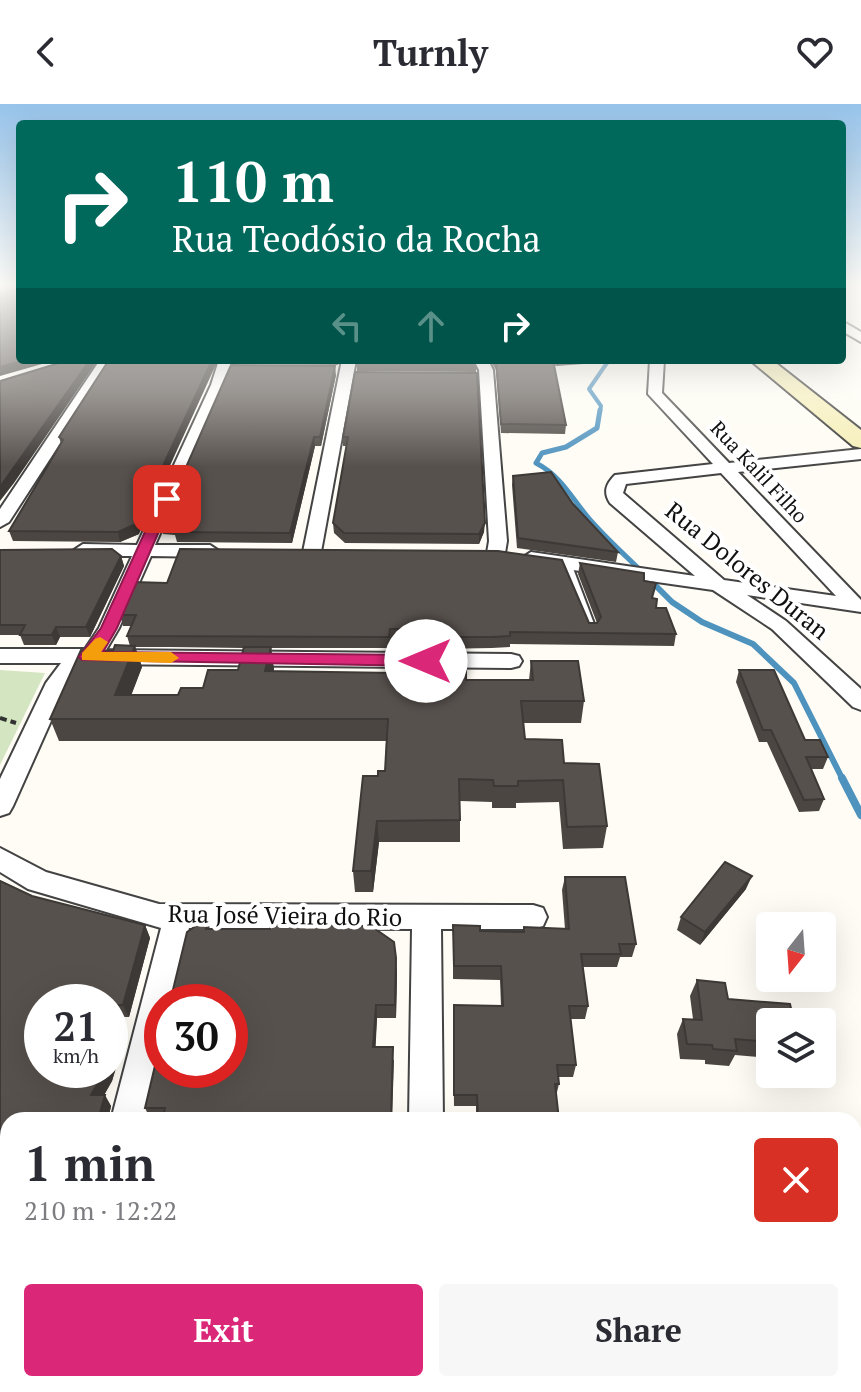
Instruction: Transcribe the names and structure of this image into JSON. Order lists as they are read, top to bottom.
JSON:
{
  "streets": {
    "street": ["Rua Kalil Filho", "Rua Dolores Duran", "Rua José Vieira do Rio"]
  },
  "crossings": [
    ["Rua Kalil Filho", "Rua Dolores Duran"]
  ],
  "north": "bottom",
  "page": {
    "header": "Turnly",
    "turn": ["110 m", "Rua Teodósio da Rocha"],
    "speed": "21 km/h",
    "limit": "30",
    "heading": ["1 min", "210 m · 12:22"],
    "buttons": ["Exit", "Share"]
  }
}
